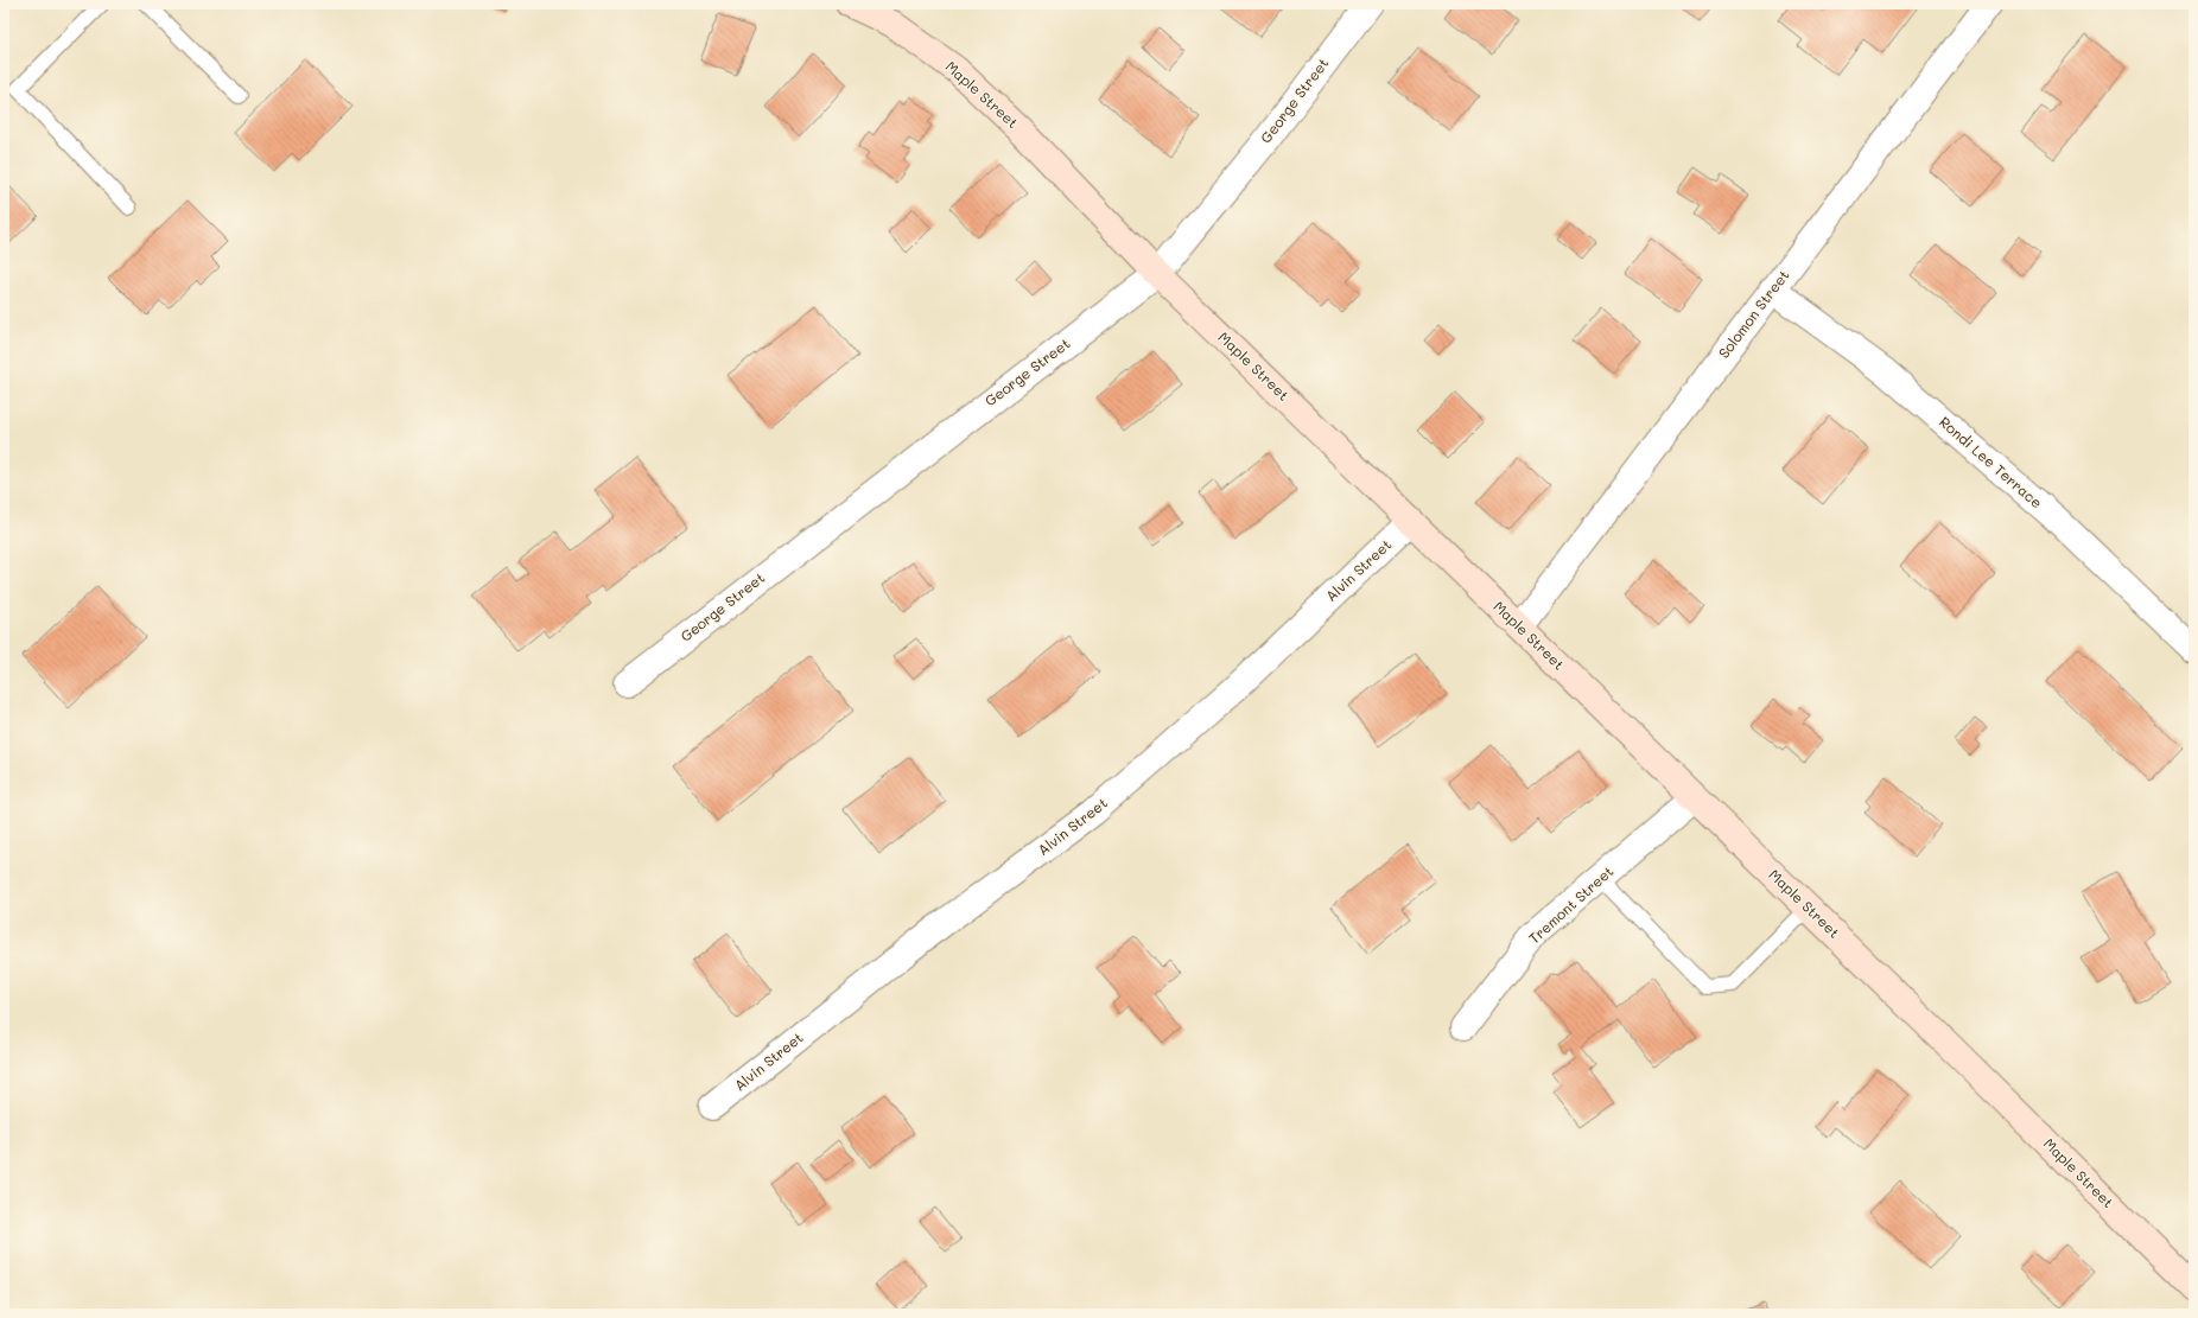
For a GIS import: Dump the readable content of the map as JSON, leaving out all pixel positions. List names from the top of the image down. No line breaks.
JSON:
{"streets":{"main road":["Maple Street"],"street":["George Street","Solomon Street","Rondi Lee Terrace","Alvin Street","Tremont Street"]},"crossings":[["Maple Street","George Street"],["Maple Street","Solomon Street"],["Maple Street","Alvin Street"],["Maple Street","Tremont Street"],["Solomon Street","Rondi Lee Terrace"]]}
